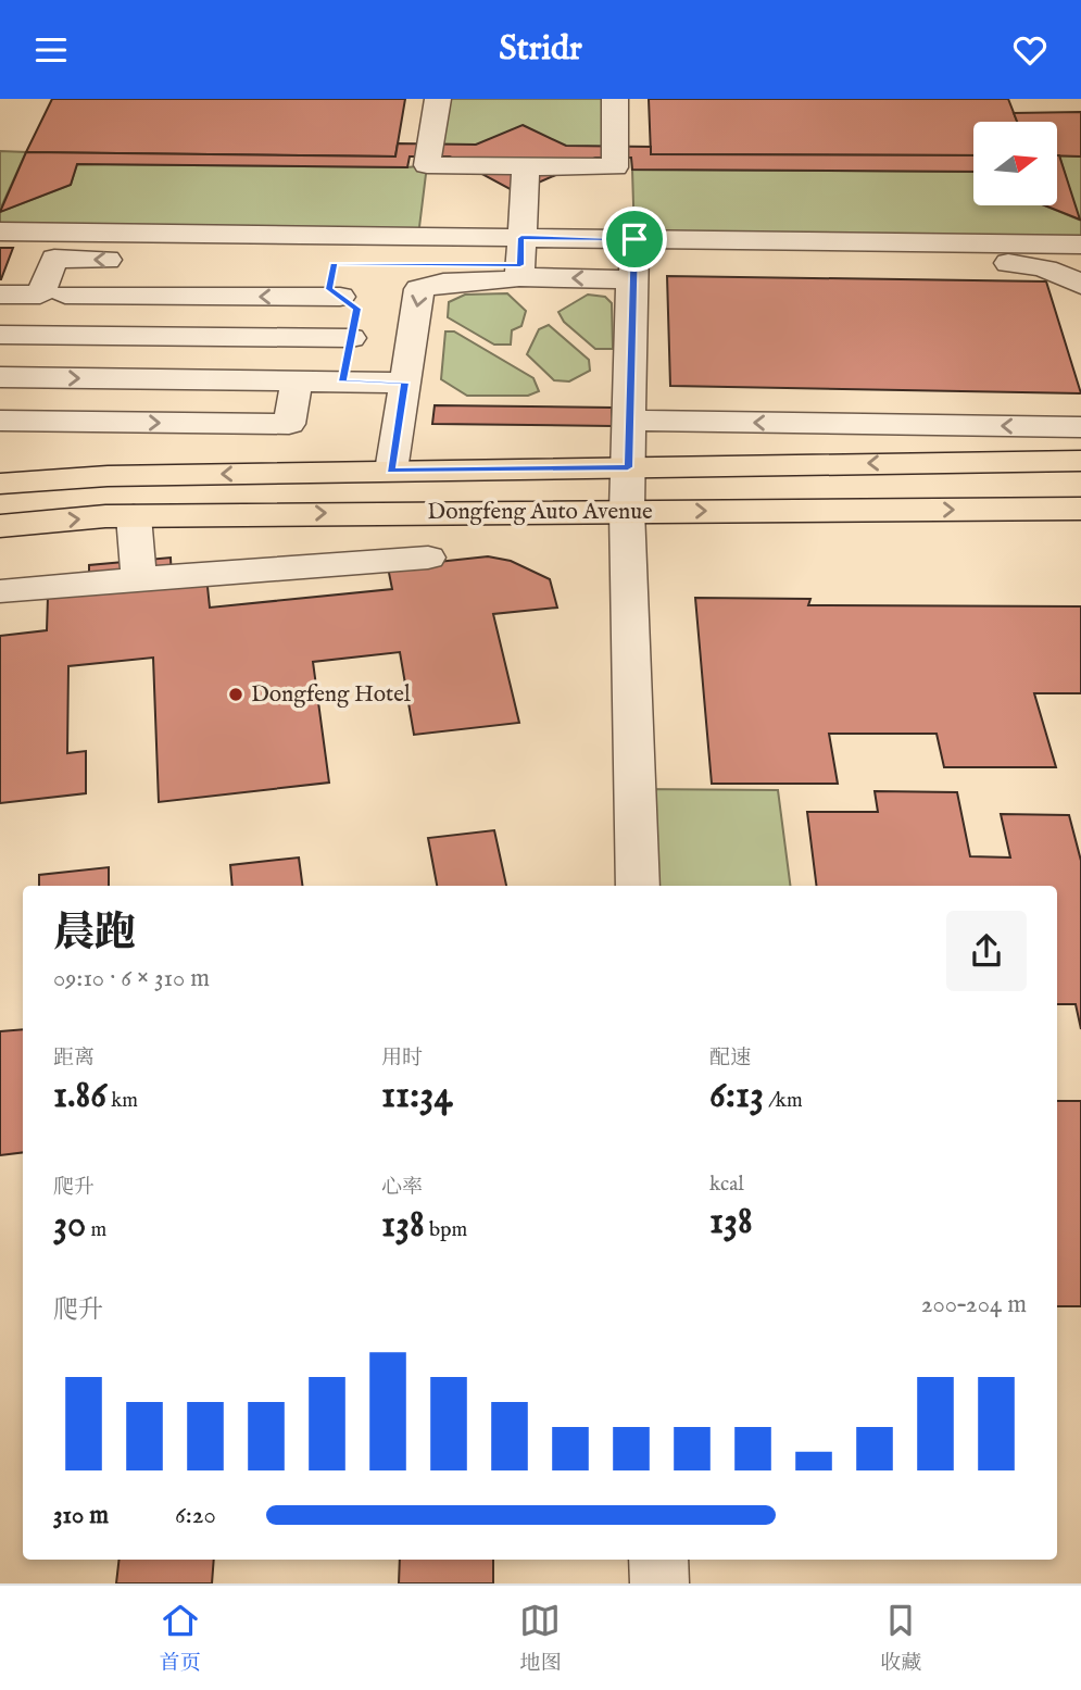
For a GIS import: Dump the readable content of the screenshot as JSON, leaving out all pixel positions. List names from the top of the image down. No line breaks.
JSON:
{"streets":{"main road":["Dongfeng Auto Avenue"]},"places":["Dongfeng Hotel"],"north":"right","page":{"header":"Stridr","heading":["晨跑","09:10 · 6 × 310 m"],"stats":[["距离","1.86 km"],["用时","11:34"],["配速","6:13 /km"],["爬升","30 m"],["心率","138 bpm"],["kcal","138"]],"chart":["爬升","200–204 m"],"list":[{"name":"310 m","note":"6:20"}],"tabs":["首页","地图","收藏"]}}
